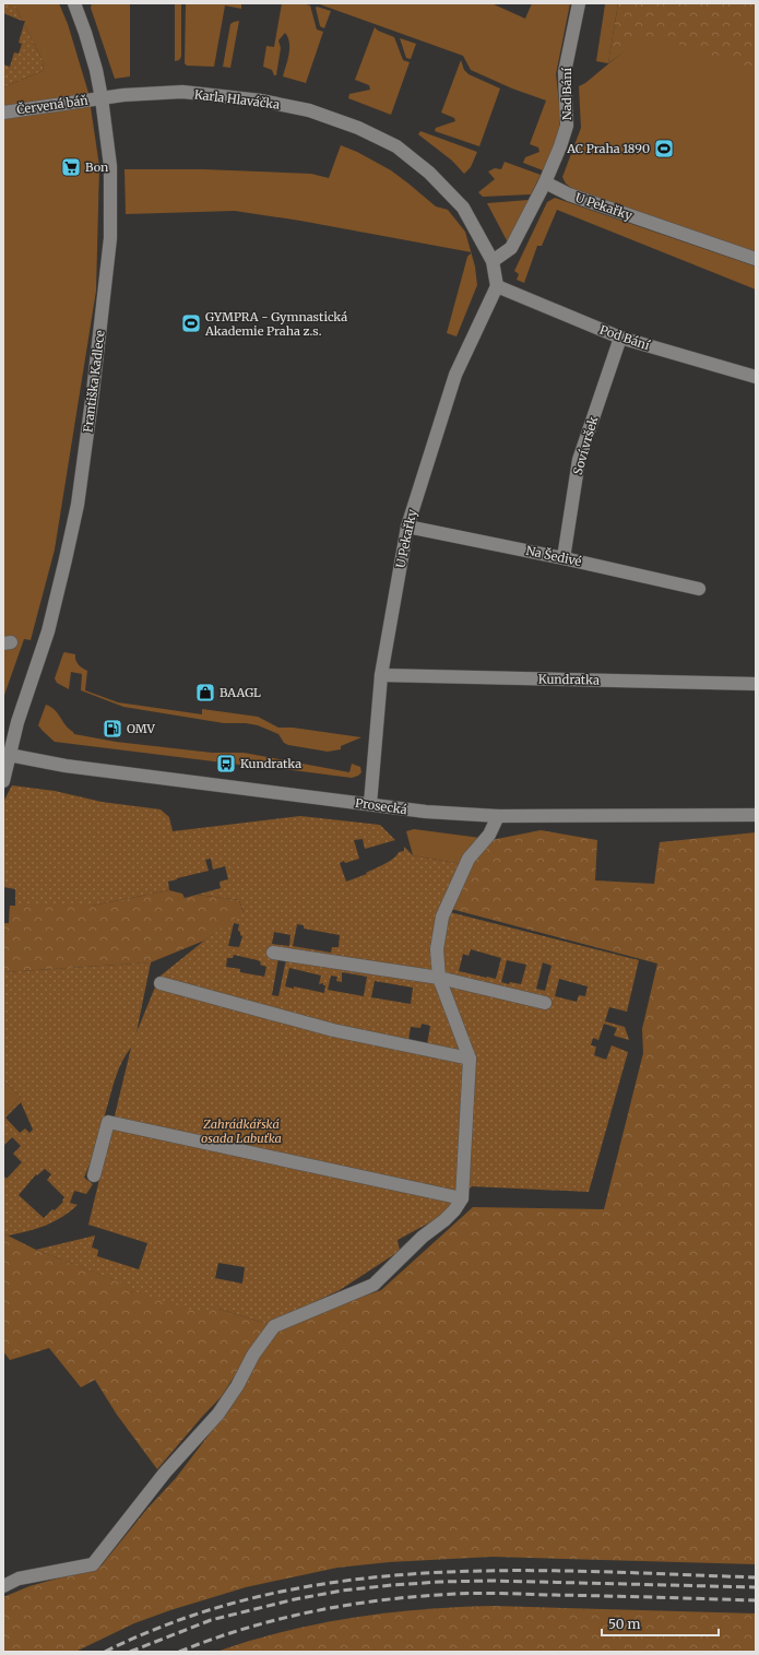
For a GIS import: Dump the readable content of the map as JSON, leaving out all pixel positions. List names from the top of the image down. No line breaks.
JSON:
{"streets":{"street":["Nad Bání","Karla Hlaváčka","Červená báň","U Pekařky","Pod Bání","Františka Kadlece","Soví vršek","Na Šedivé","Kundratka","Prosecká"]},"crossings":[["Nad Bání","U Pekařky"],["Karla Hlaváčka","Červená báň"],["Karla Hlaváčka","U Pekařky"],["Karla Hlaváčka","Pod Bání"],["Karla Hlaváčka","Františka Kadlece"],["Červená báň","Františka Kadlece"],["U Pekařky","Pod Bání"],["U Pekařky","Na Šedivé"],["U Pekařky","Kundratka"],["U Pekařky","Prosecká"],["Pod Bání","Soví vršek"],["Františka Kadlece","Prosecká"],["Soví vršek","Na Šedivé"]],"parks":["Zahrádkářská osada Labuťka"],"places":{"sports":["AC Praha 1890","GYMPRA - Gymnastická Akademie Praha z.s."],"supermarket":["Bon"],"shop":["BAAGL"],"fuel station":["OMV"],"bus stop":["Kundratka"]},"scale_bar":"50 m"}
